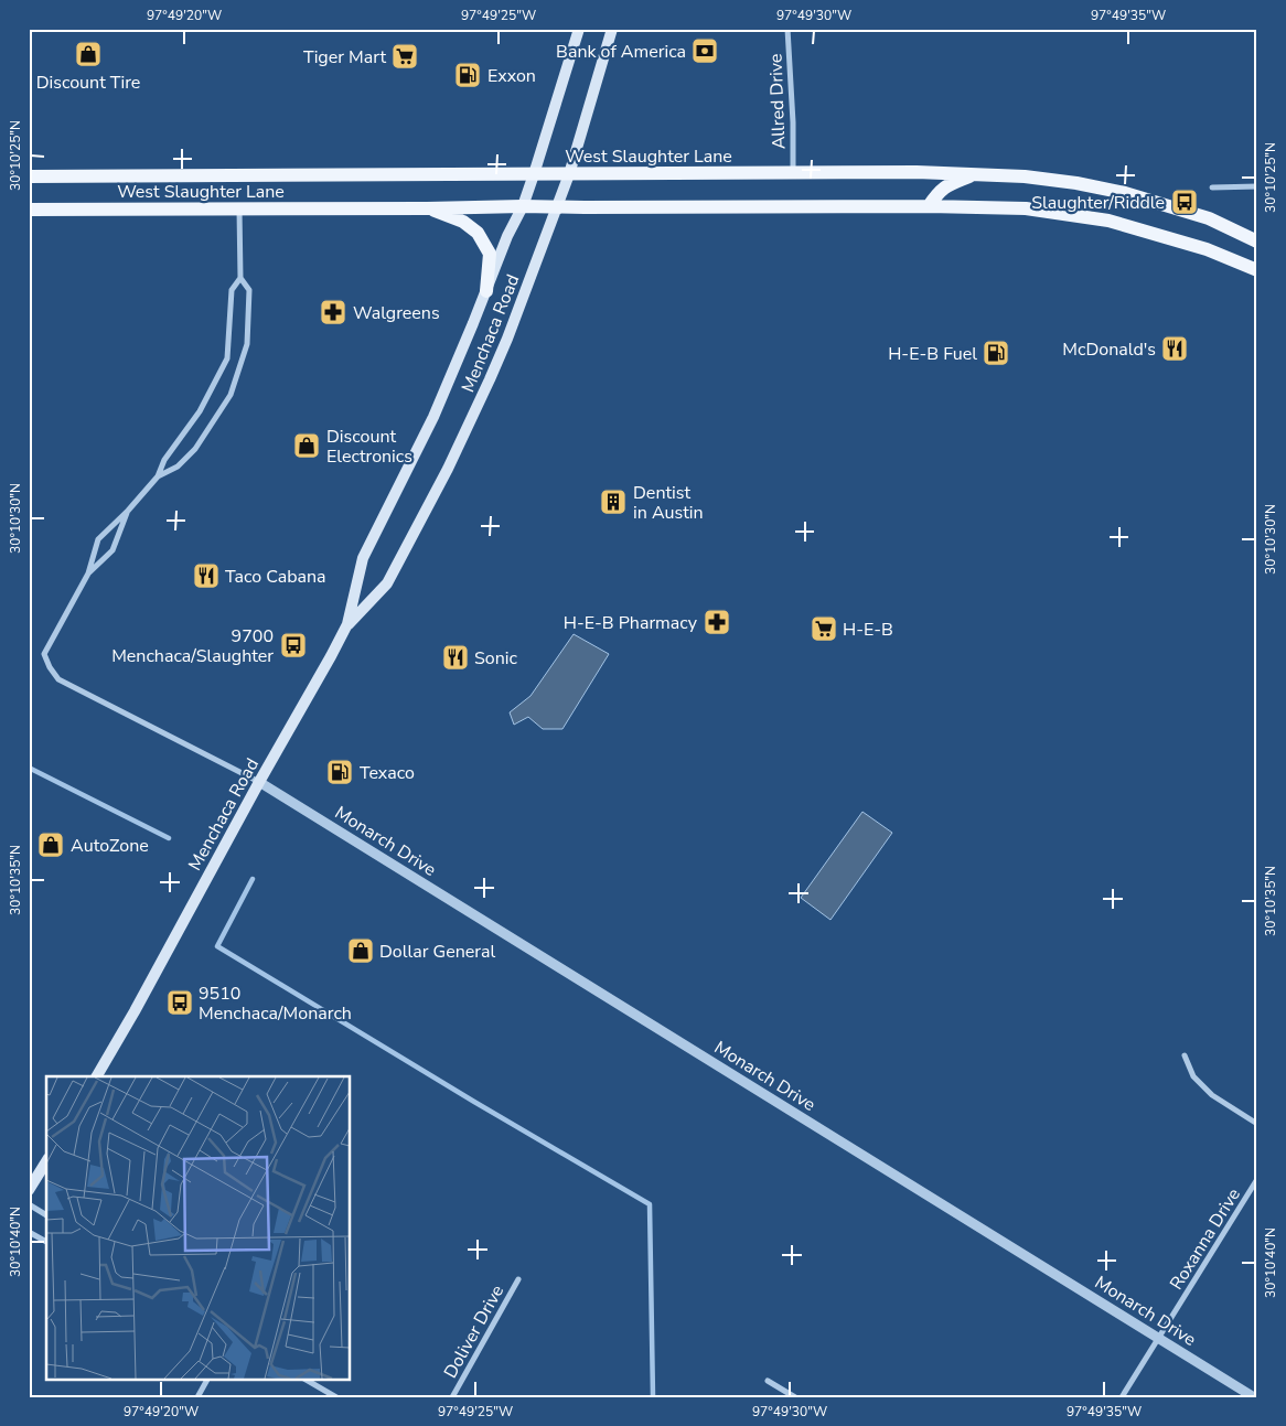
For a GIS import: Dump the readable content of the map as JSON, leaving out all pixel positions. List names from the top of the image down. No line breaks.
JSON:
{"streets":{"main road":["West Slaughter Lane","Menchaca Road"],"street":["Allred Drive","Monarch Drive","Roxanna Drive","Doliver Drive"]},"crossings":[["Allred Drive","West Slaughter Lane"],["West Slaughter Lane","Menchaca Road"],["Menchaca Road","Monarch Drive"],["Monarch Drive","Roxanna Drive"]],"places":{"bank":["Bank of America"],"shop":["Discount Tire","Discount Electronics","AutoZone","Dollar General"],"supermarket":["Tiger Mart","H-E-B"],"fuel station":["Exxon","H-E-B Fuel","Texaco"],"bus stop":["Slaughter/Riddle","9700 Menchaca/Slaughter","9510 Menchaca/Monarch"],"pharmacy":["Walgreens","H-E-B Pharmacy"],"restaurant":["McDonald's","Taco Cabana","Sonic"],"building":["Dentist in Austin"]},"coordinates":["97°49'20\"W","97°49'25\"W","97°49'30\"W","97°49'35\"W","30°10'25\"N","30°10'30\"N","30°10'35\"N","30°10'40\"N"]}
